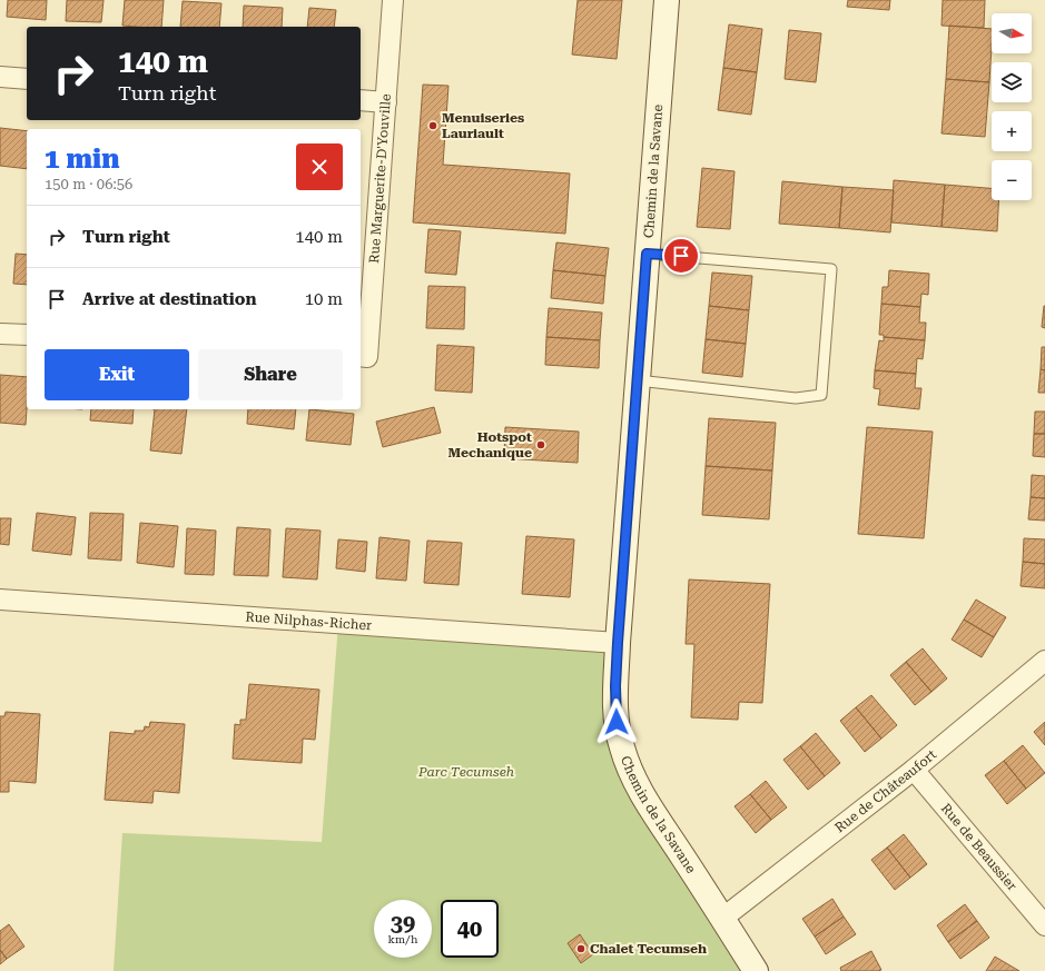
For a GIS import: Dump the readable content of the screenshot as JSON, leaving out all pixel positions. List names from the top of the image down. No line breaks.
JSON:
{"streets":{"street":["Chemin de la Savane","Rue Marguerite-D'Youville","Rue Nilphas-Richer","Rue de Châteaufort","Rue de Beaussier"]},"crossings":[["Chemin de la Savane","Rue Nilphas-Richer"],["Chemin de la Savane","Rue de Châteaufort"],["Rue de Châteaufort","Rue de Beaussier"]],"parks":["Parc Tecumseh"],"places":["Menuiseries Lauriault","Hotspot Mechanique","Chalet Tecumseh"],"north":"right","page":{"map_buttons":["+","−"],"turn":["140 m","Turn right"],"heading":["1 min","150 m · 06:56"],"list":[{"name":"Turn right","value":"140 m"},{"name":"Arrive at destination","value":"10 m"}],"buttons":["Exit","Share"],"speed":"39 km/h","limit":"40"}}
